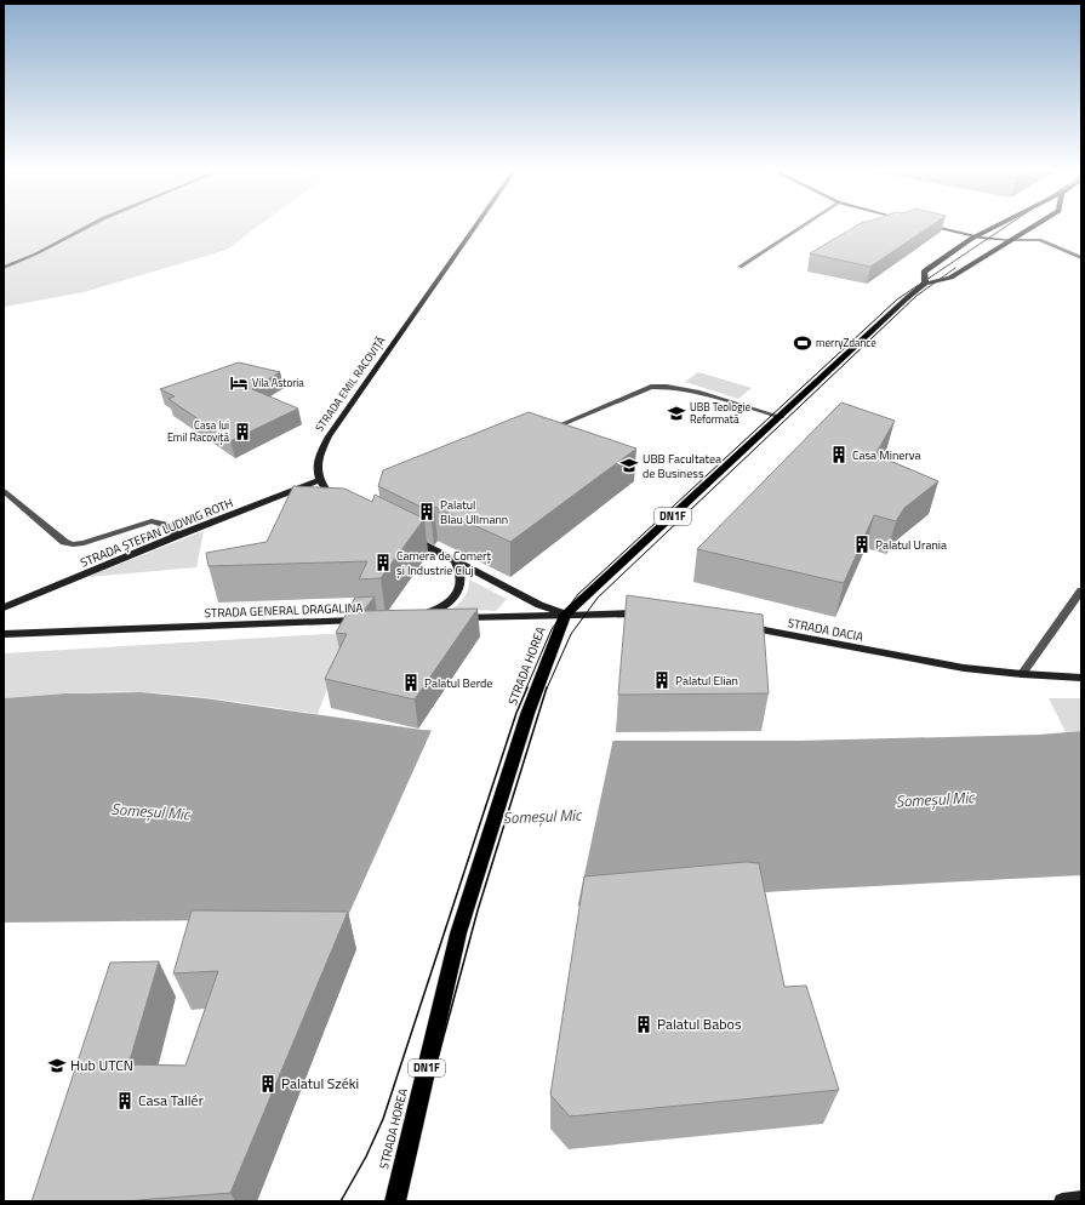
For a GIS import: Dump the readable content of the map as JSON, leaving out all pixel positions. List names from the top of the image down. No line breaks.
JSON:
{"streets":{"main road":["DN1F","STRADA HOREA"],"street":["STRADA EMIL RACOVIȚĂ","STRADA ȘTEFAN LUDWIG ROTH","STRADA GENERAL DRAGALINA","STRADA DACIA"]},"crossings":[["STRADA EMIL RACOVIȚĂ","STRADA ȘTEFAN LUDWIG ROTH"]],"water":["Someșul Mic"],"places":{"sports":["merryZdance"],"hotel":["Vila Astoria"],"school or university":["UBB Teologie Reformată","UBB Facultatea de Business","Hub UTCN"],"building":["Casa lui Emil Racoviță","Casa Minerva","Palatul Blau Ullmann","Palatul Urania","Camera de Comerț și Industrie Cluj","Palatul Elian","Palatul Berde","Palatul Babos","Palatul Széki","Casa Tallér"]}}
